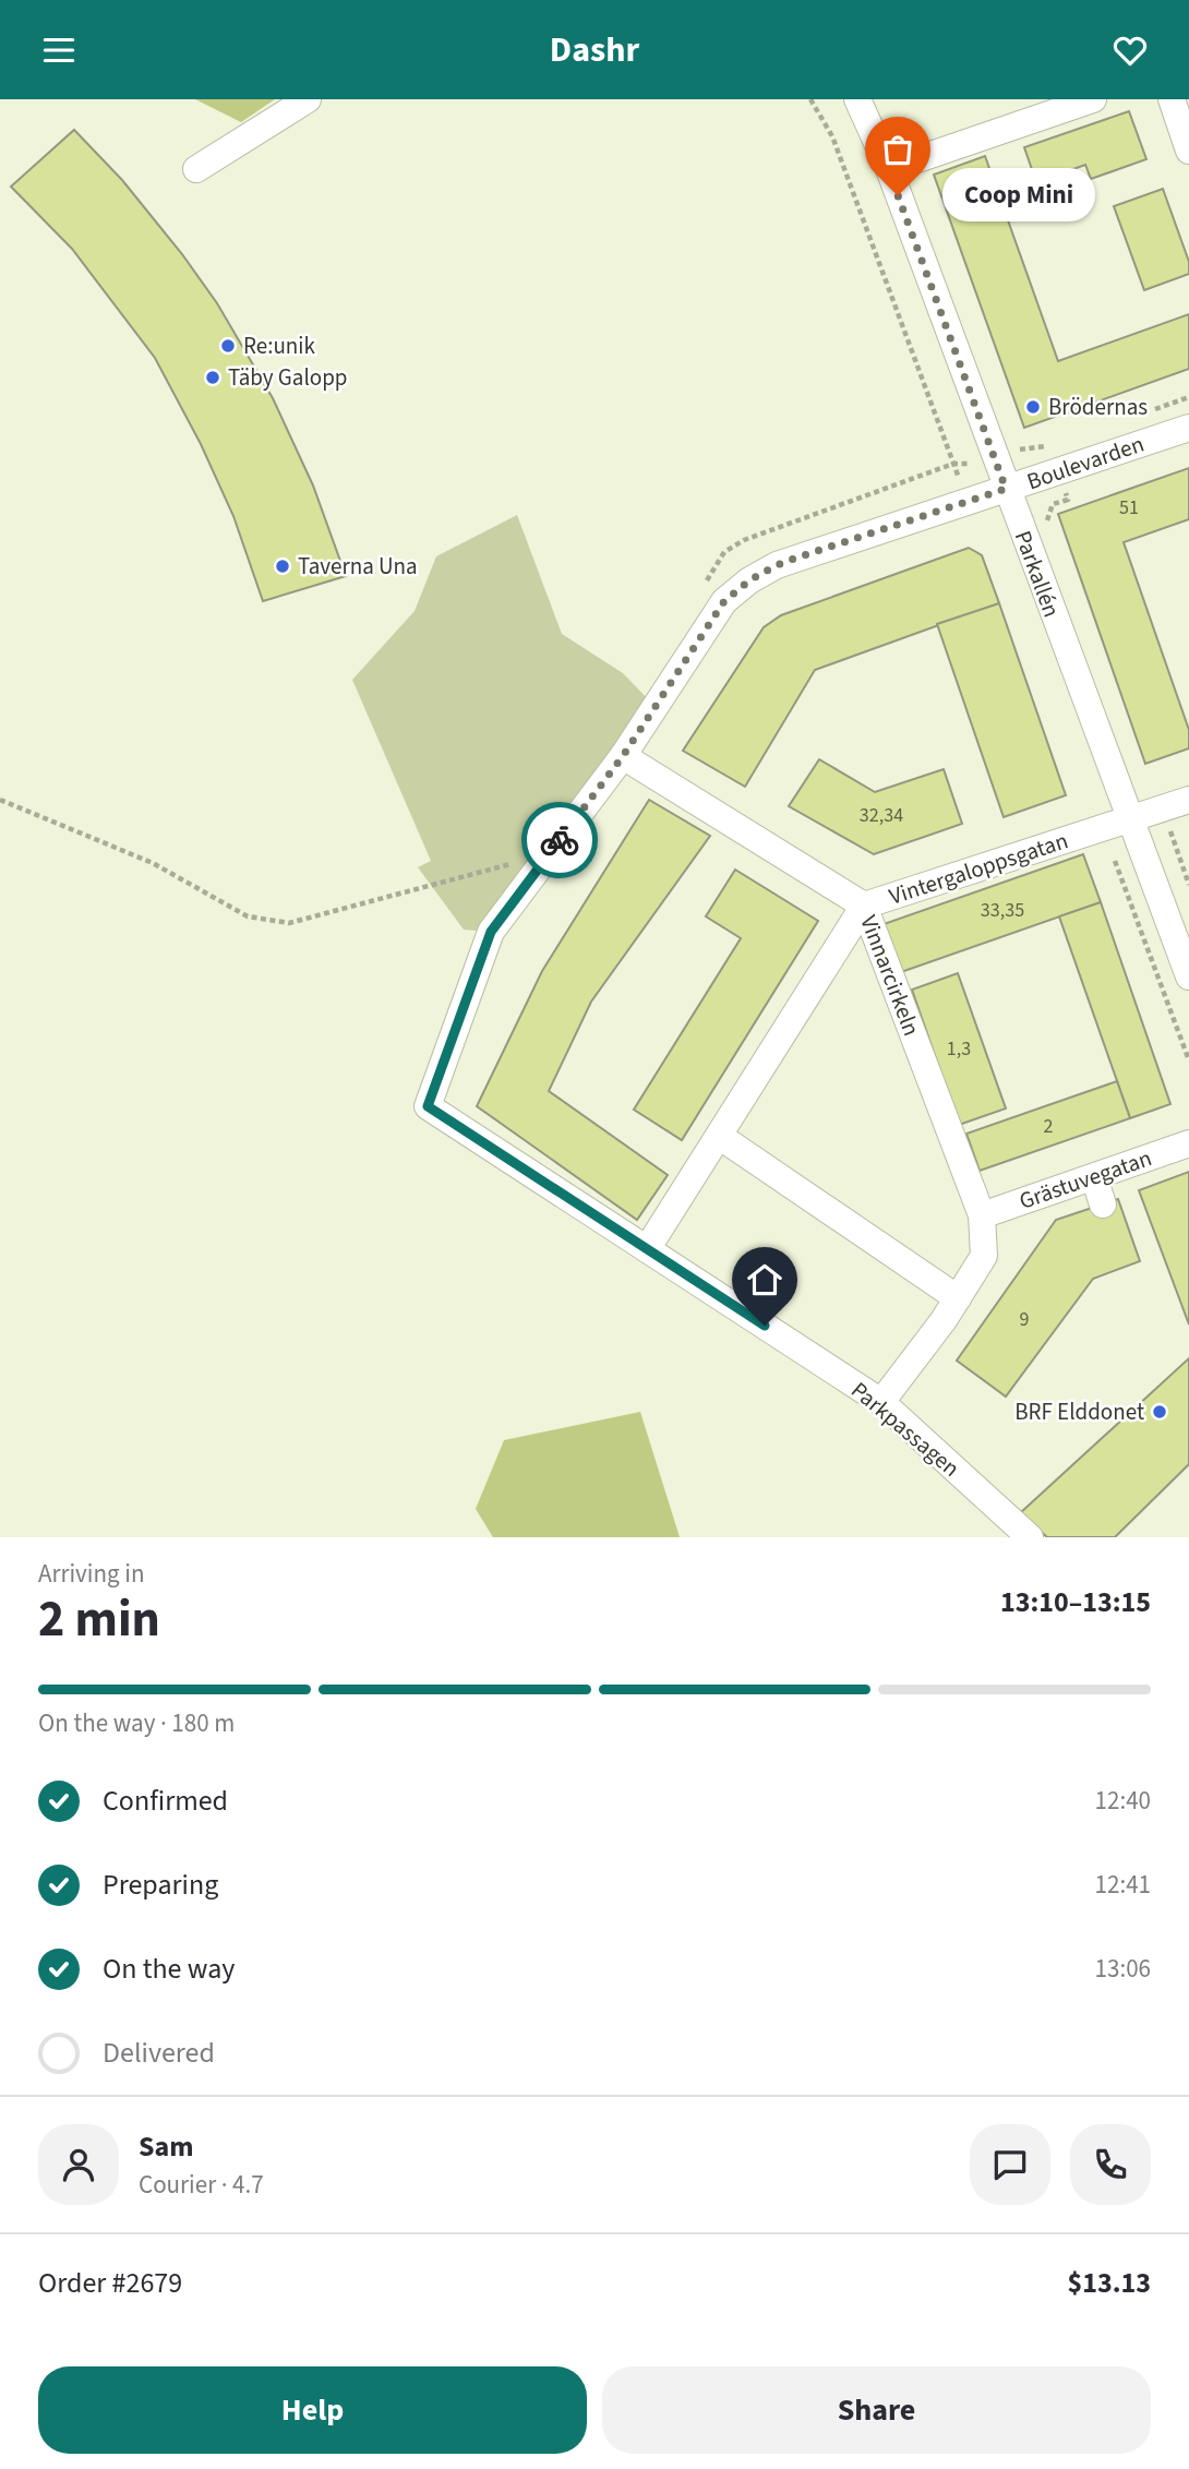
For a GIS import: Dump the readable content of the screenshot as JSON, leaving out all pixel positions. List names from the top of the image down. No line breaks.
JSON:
{"streets":{"street":["Boulevarden","Parkallén","Vintergaloppsgatan","Vinnarcirkeln","Grästuvegatan","Parkpassagen"]},"crossings":[["Boulevarden","Parkallén"],["Boulevarden","Vintergaloppsgatan"],["Boulevarden","Parkpassagen"],["Parkallén","Vintergaloppsgatan"],["Vintergaloppsgatan","Vinnarcirkeln"],["Vinnarcirkeln","Grästuvegatan"],["Vinnarcirkeln","Parkpassagen"]],"places":["Coop Mini","Re:unik","Täby Galopp","Brödernas","Taverna Una","BRF Elddonet"],"house_numbers":["51","32,34","33,35","1,3","2","9"],"page":{"header":"Dashr","bubble":"Coop Mini","heading":["2 min","Arriving in","13:10–13:15"],"panel":["Sam","Courier · 4.7","Order #2679","$13.13"],"bar":"On the way · 180 m","list":[["Confirmed","12:40"],["Preparing","12:41"],["On the way","13:06"],"Delivered"],"buttons":["Help","Share"]}}
